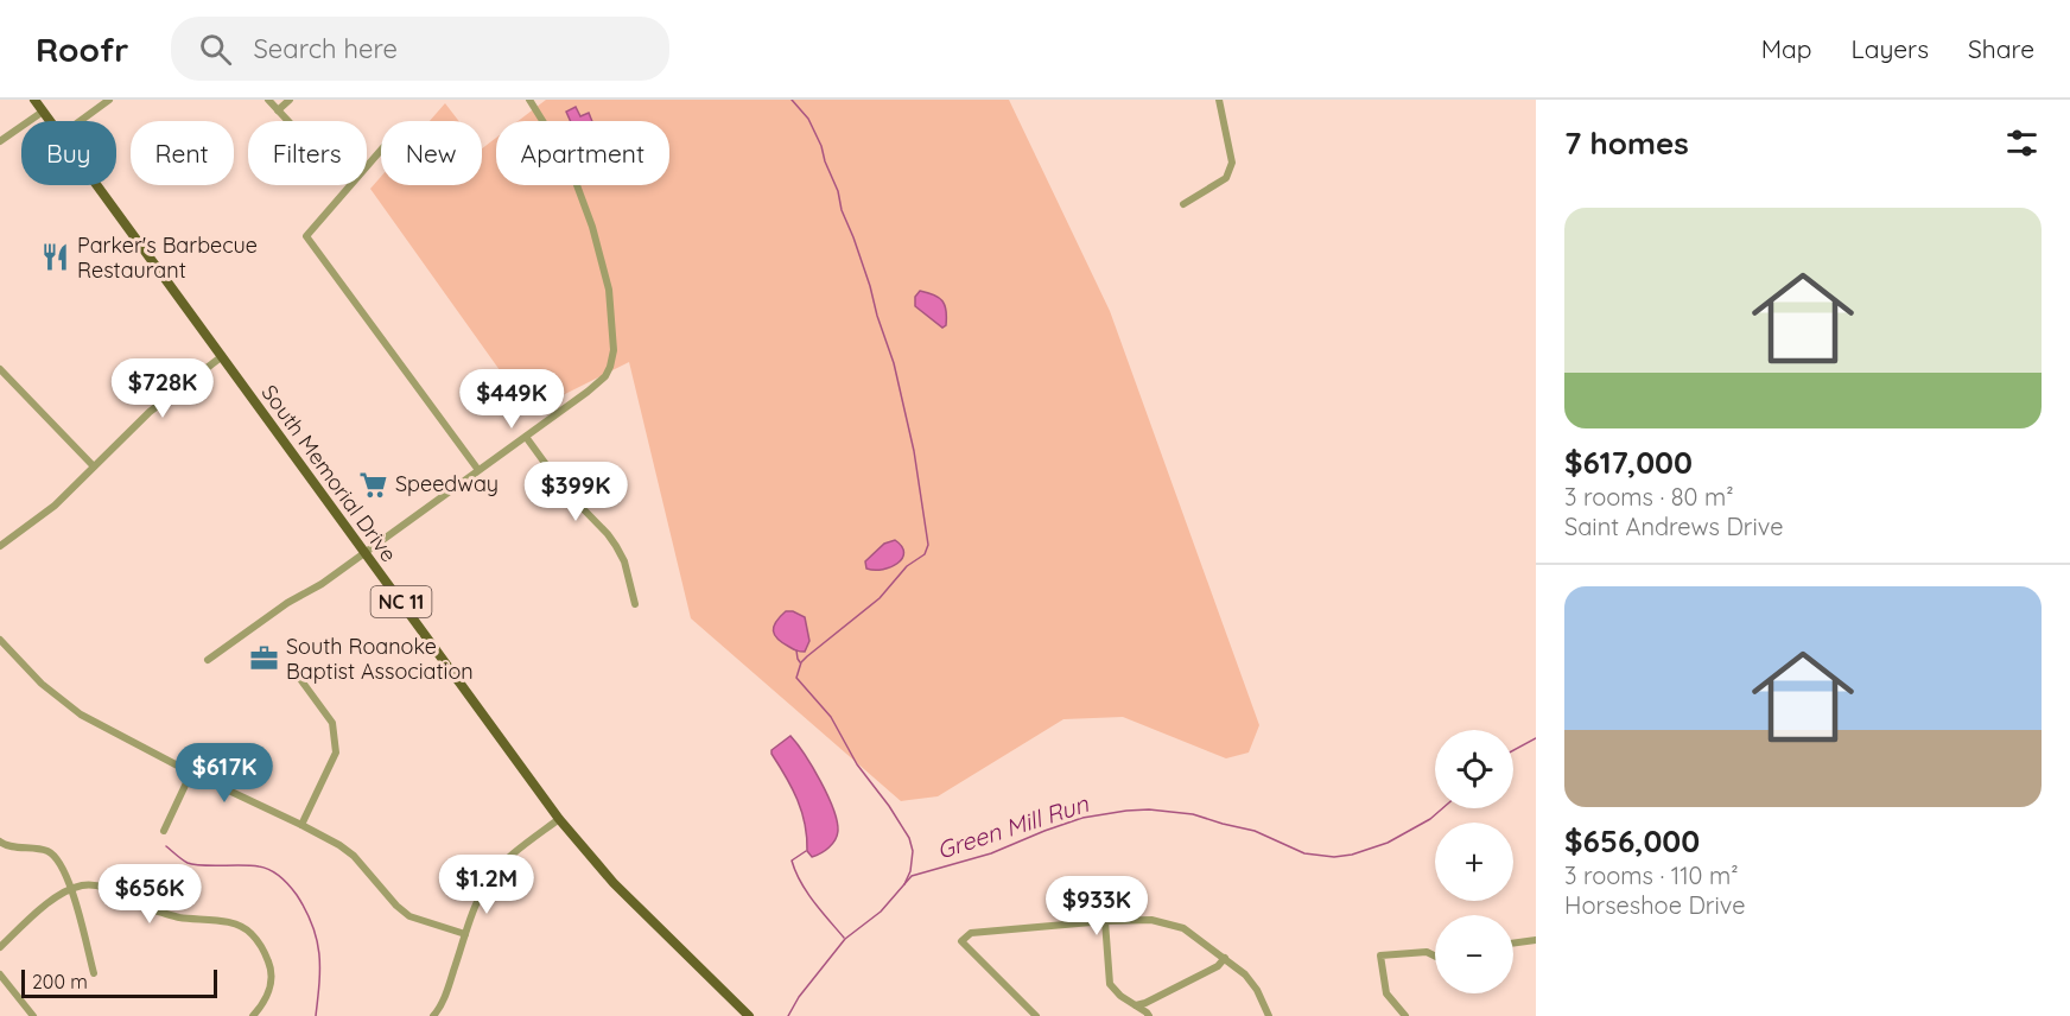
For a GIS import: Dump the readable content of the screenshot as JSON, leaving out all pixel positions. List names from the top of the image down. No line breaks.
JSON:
{"streets":{"main road":["South Memorial Drive","NC 11"]},"water":["Green Mill Run"],"places":{"restaurant":["Parker's Barbecue Restaurant"],"supermarket":["Speedway"],"office":["South Roanoke Baptist Association"]},"scale_bar":"200 m","page":{"header":"Roofr","search":"Search here","nav":["Map","Layers","Share"],"heading":"7 homes","chip":["Buy","Rent","Filters","New","Apartment"],"list":[{"name":"$617,000","note":"3 rooms · 80 m² · Saint Andrews Drive"},{"name":"$656,000","note":"3 rooms · 110 m² · Horseshoe Drive"}],"price":["$728K","$449K","$399K","$617K","$1.2M","$656K","$933K"],"map_buttons":["+","−"],"scale":"200 m"}}
